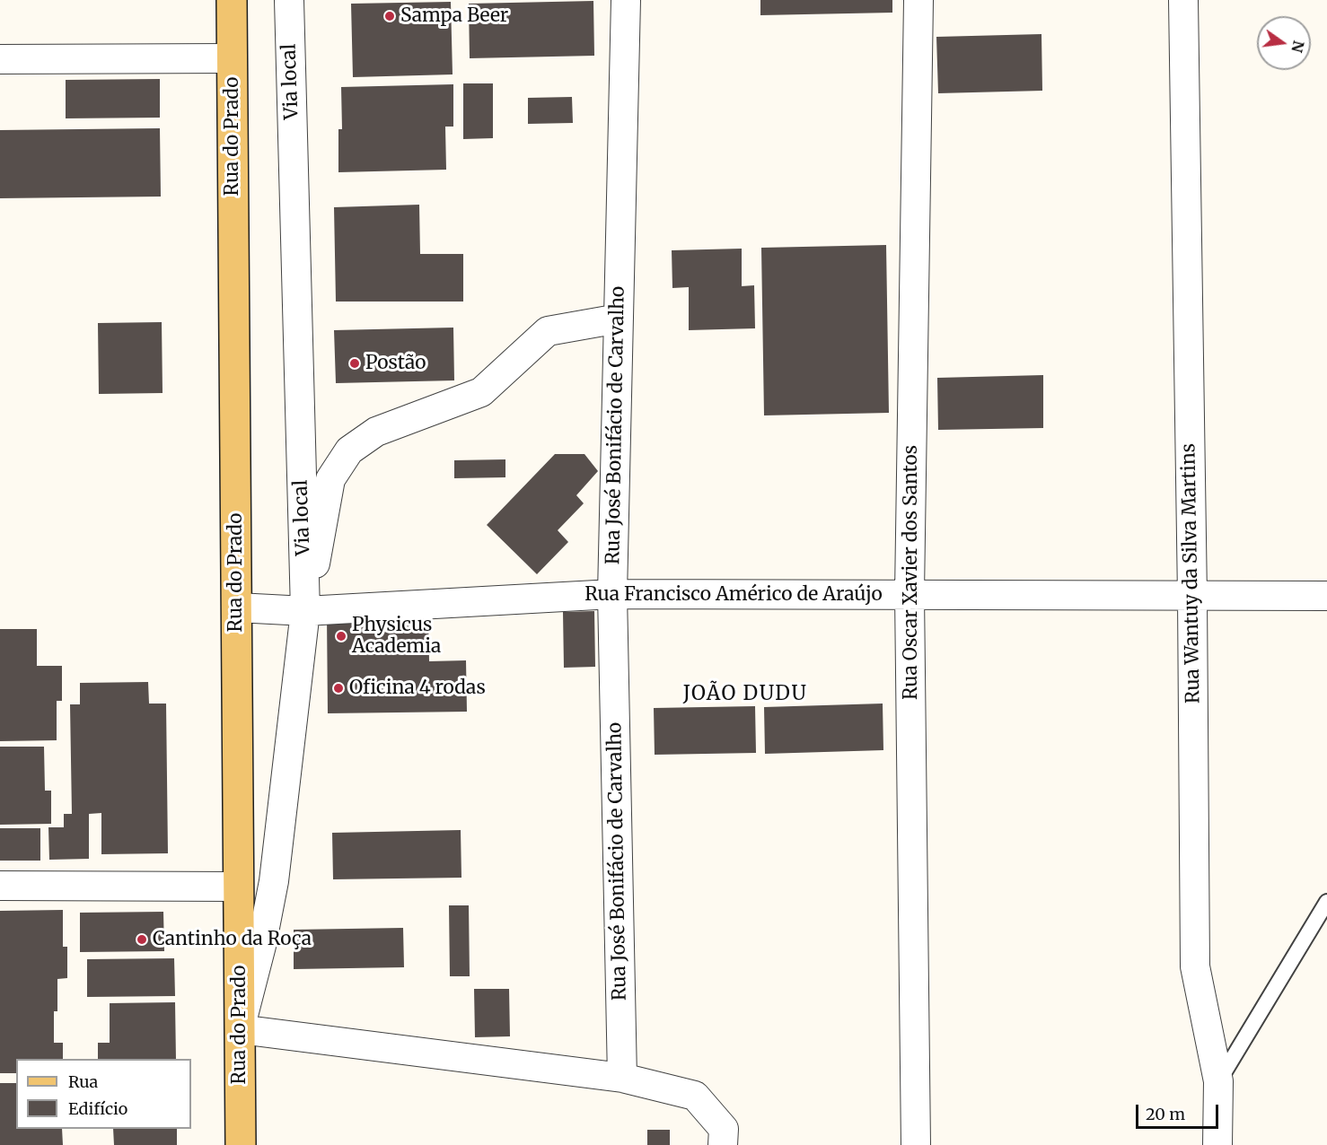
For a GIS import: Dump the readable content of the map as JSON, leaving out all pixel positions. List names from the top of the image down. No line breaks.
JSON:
{"streets":{"main road":["Rua do Prado"],"street":["Via local","Rua José Bonifácio de Carvalho","Rua Oscar Xavier dos Santos","Rua Wantuy da Silva Martins","Rua Francisco Américo de Araújo"]},"crossings":[["Via local","Rua do Prado"],["Via local","Rua Francisco Américo de Araújo"],["Rua do Prado","Rua Francisco Américo de Araújo"],["Rua José Bonifácio de Carvalho","Rua Francisco Américo de Araújo"],["Rua Oscar Xavier dos Santos","Rua Francisco Américo de Araújo"],["Rua Wantuy da Silva Martins","Rua Francisco Américo de Araújo"]],"districts":["JOÃO DUDU"],"places":["Sampa Beer","Postão","Physicus Academia","Oficina 4 rodas","Cantinho da Roça"],"legend":["Rua","Edifício"],"scale_bar":"20 m","north":"right"}
